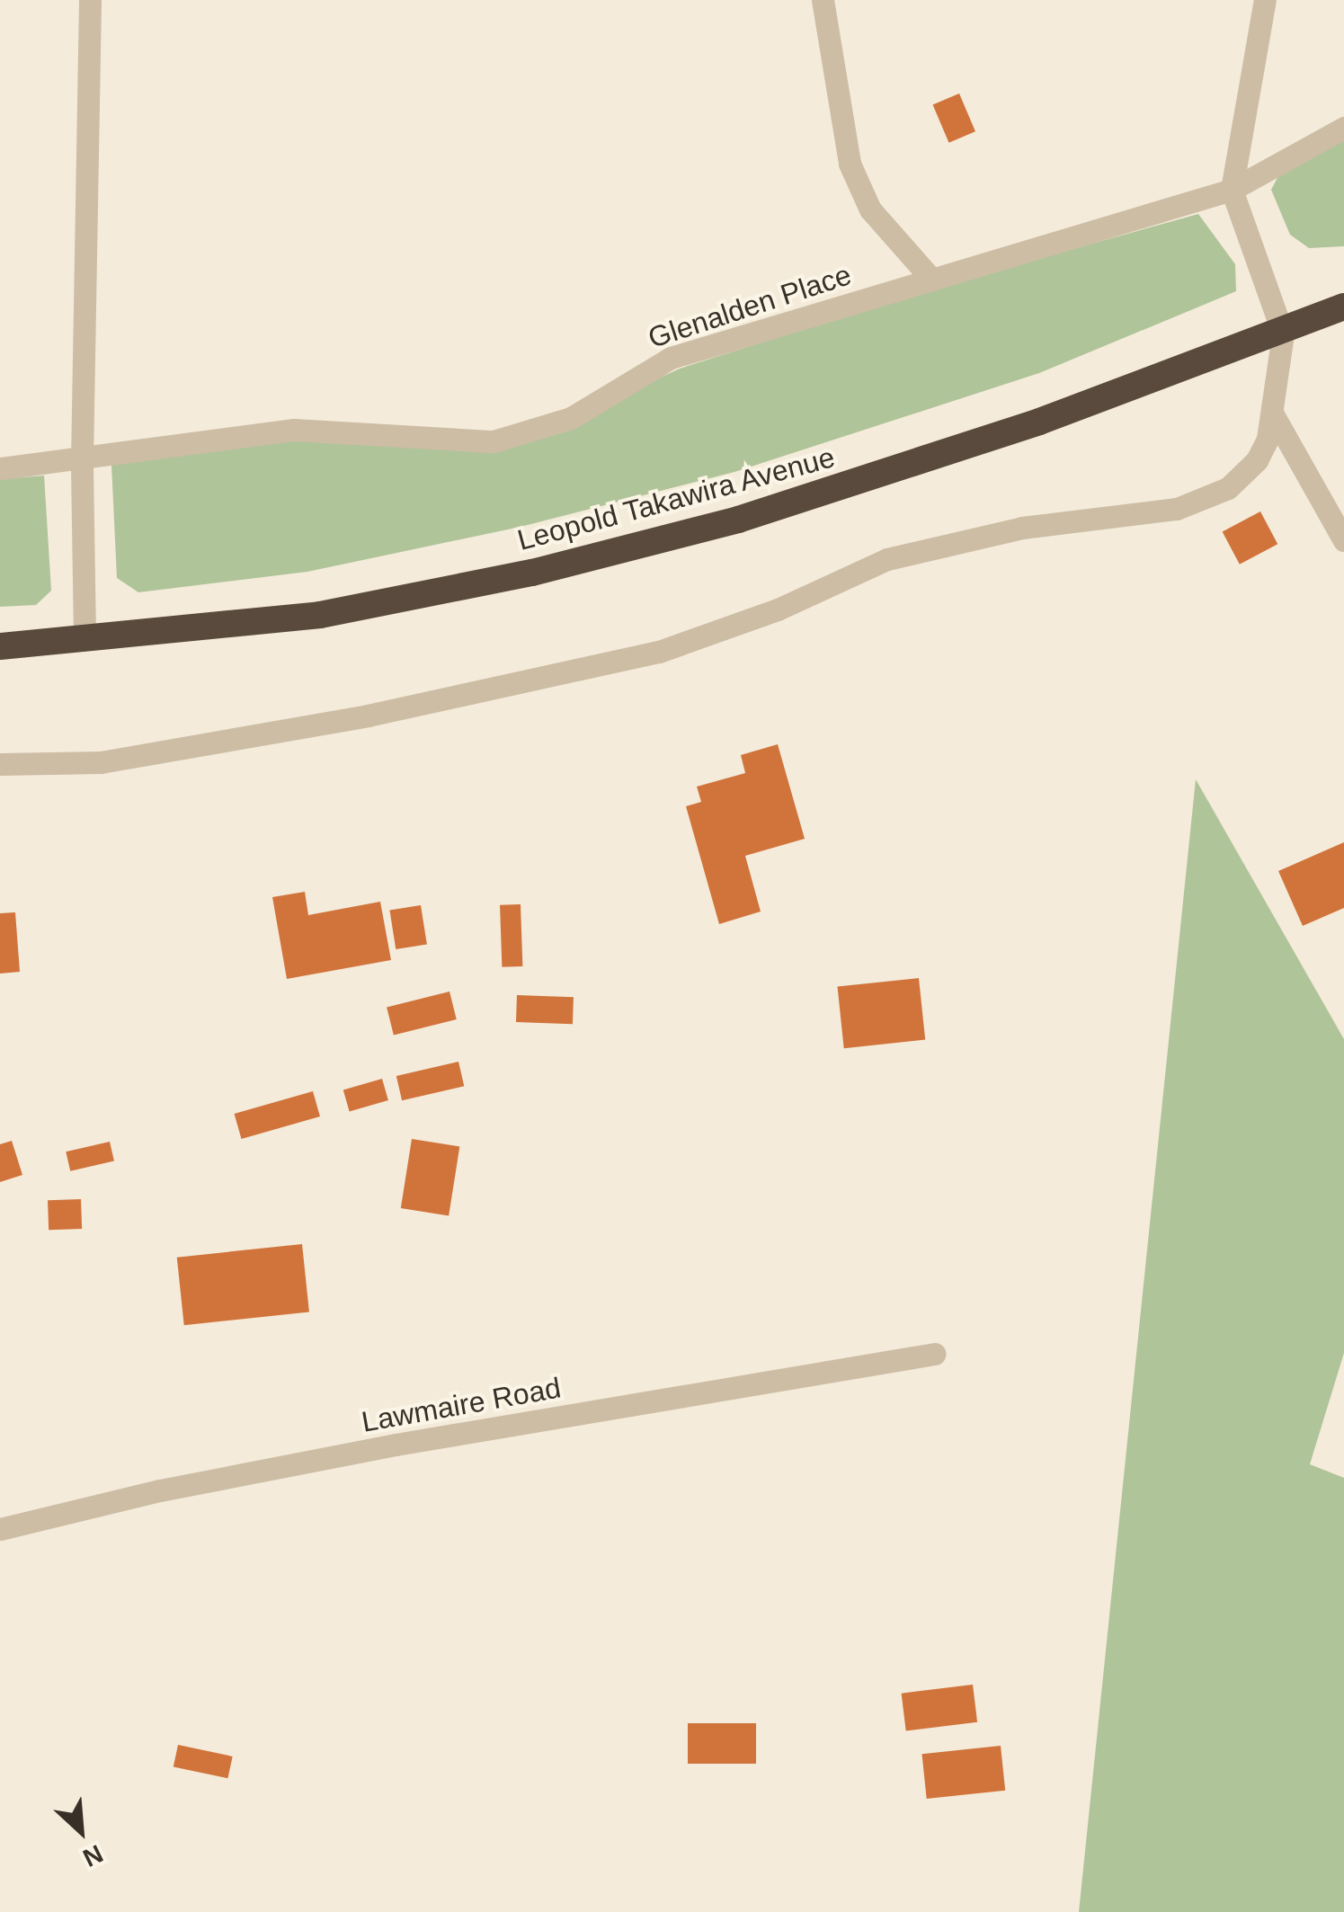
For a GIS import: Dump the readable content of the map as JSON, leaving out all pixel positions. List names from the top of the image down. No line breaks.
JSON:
{"streets":{"highway":["Leopold Takawira Avenue"],"street":["Glenalden Place","Lawmaire Road"]},"north":"bottom right"}
